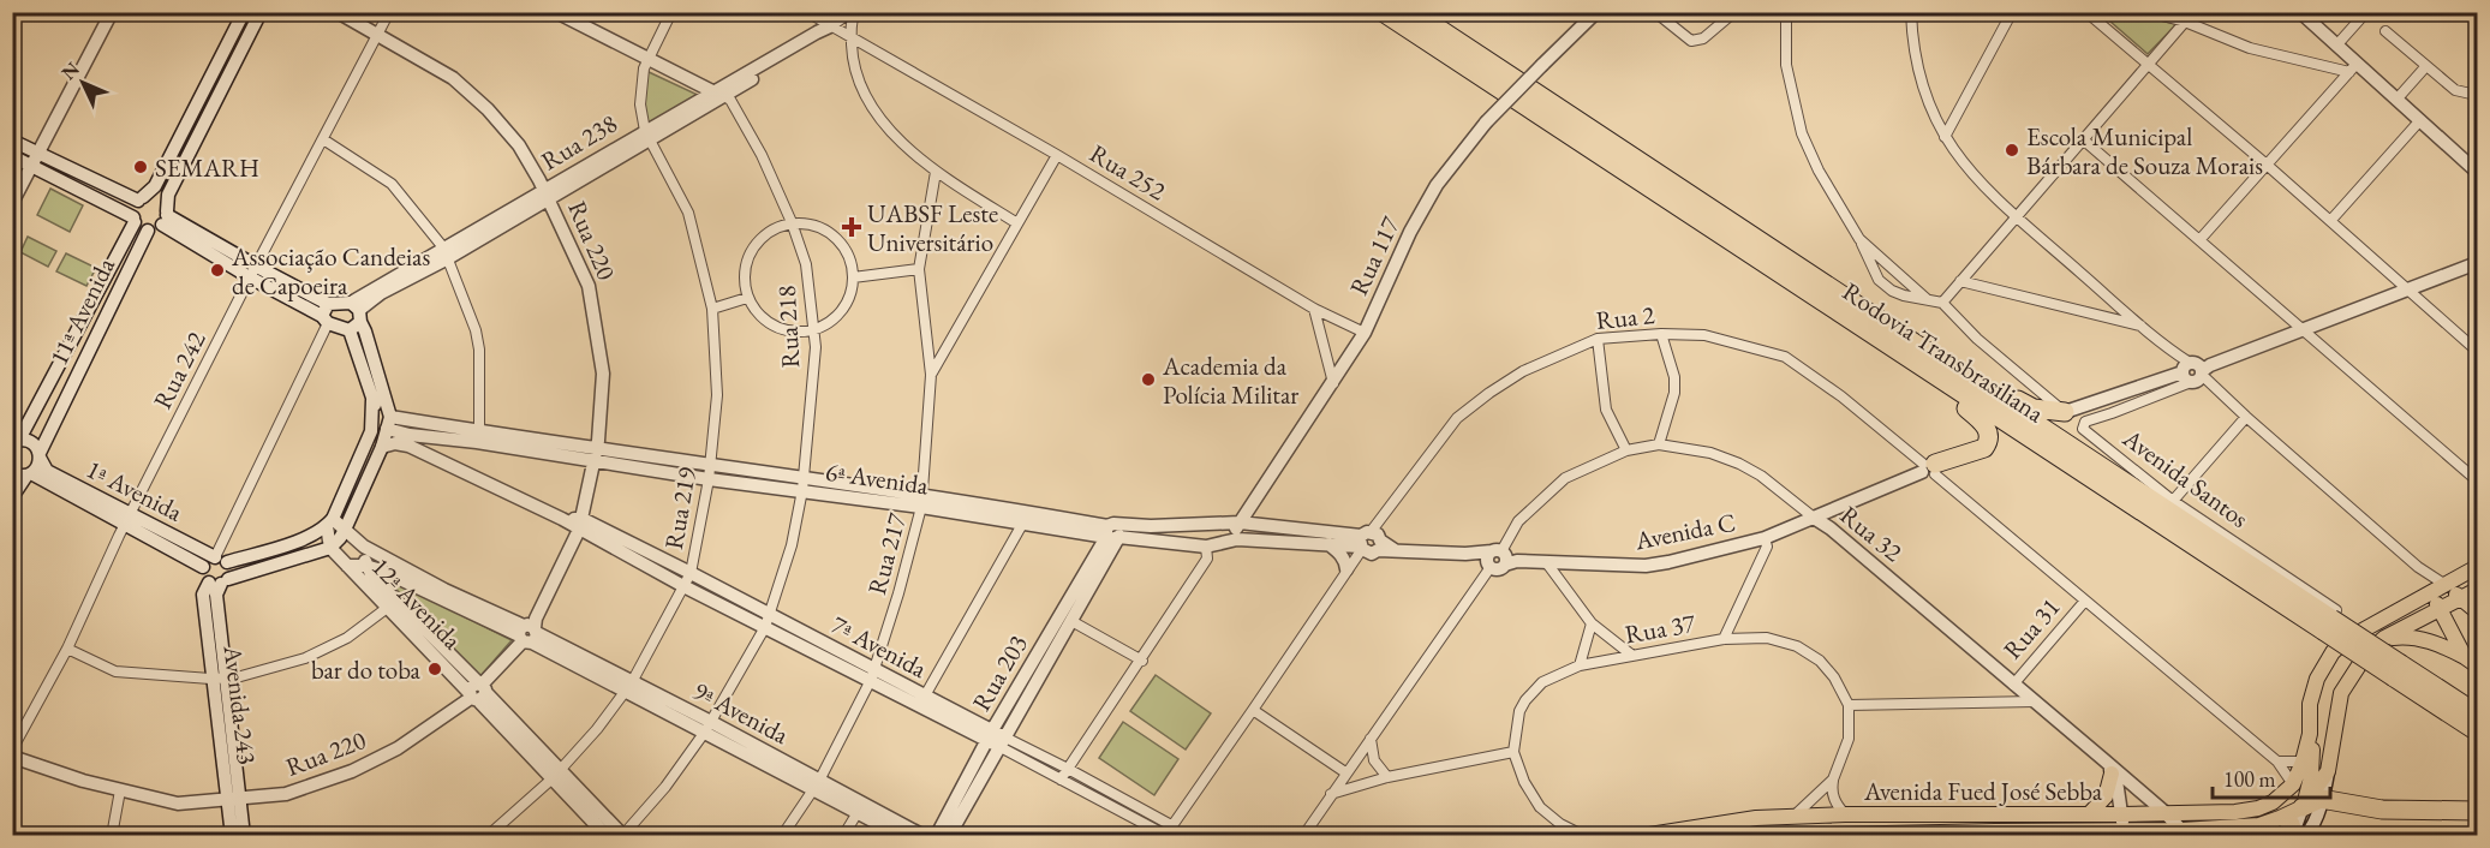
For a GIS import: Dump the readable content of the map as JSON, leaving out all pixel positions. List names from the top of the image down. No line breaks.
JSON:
{"streets":{"highway":["Rodovia Transbrasiliana"],"main road":["Avenida Fued José Sebba"],"street":["Rua 238","Rua 252","Rua 220","Rua 117","11ª Avenida","Rua 2","Rua 218","Rua 242","6ª Avenida","Avenida Santos","1ª Avenida","Rua 219","Avenida C","Rua 32","Rua 217","12ª Avenida","Rua 37","Rua 31","7ª Avenida","Rua 203","Avenida 243","9ª Avenida"]},"crossings":[["Rua 238","Rua 252"],["Rua 238","Rua 220"],["Rua 238","Rua 218"],["Rua 238","Rua 219"],["Rua 252","Rua 117"],["Rua 220","Rua 242"],["Rua 220","6ª Avenida"],["Rua 220","12ª Avenida"],["Rua 220","7ª Avenida"],["Rua 220","Avenida 243"],["Rua 220","9ª Avenida"],["Rua 117","6ª Avenida"],["11ª Avenida","1ª Avenida"],["Rua 2","6ª Avenida"],["Rua 2","Avenida C"],["Rua 2","Rua 31"],["Rua 2","7ª Avenida"],["Rua 2","Avenida Fued José Sebba"],["Rua 218","6ª Avenida"],["Rua 218","12ª Avenida"],["Rua 218","7ª Avenida"],["Rua 218","9ª Avenida"],["Rua 242","1ª Avenida"],["6ª Avenida","Rua 219"],["6ª Avenida","Avenida C"],["6ª Avenida","Rua 217"],["6ª Avenida","7ª Avenida"],["6ª Avenida","Rua 203"],["1ª Avenida","Avenida 243"],["Rua 219","12ª Avenida"],["Rua 219","7ª Avenida"],["Rua 219","9ª Avenida"],["Avenida C","Rua 32"],["Rua 32","Rua 31"],["Rua 32","Avenida Fued José Sebba"],["Rua 217","7ª Avenida"],["Rua 217","9ª Avenida"],["12ª Avenida","9ª Avenida"],["7ª Avenida","Rua 203"]],"places":{"other":["Escola Municipal Bárbara de Souza Morais","SEMARH","Associação Candeias de Capoeira","Academia da Polícia Militar","bar do toba"],"health":["UABSF Leste Universitário"]},"scale_bar":"100 m","north":"top left"}
